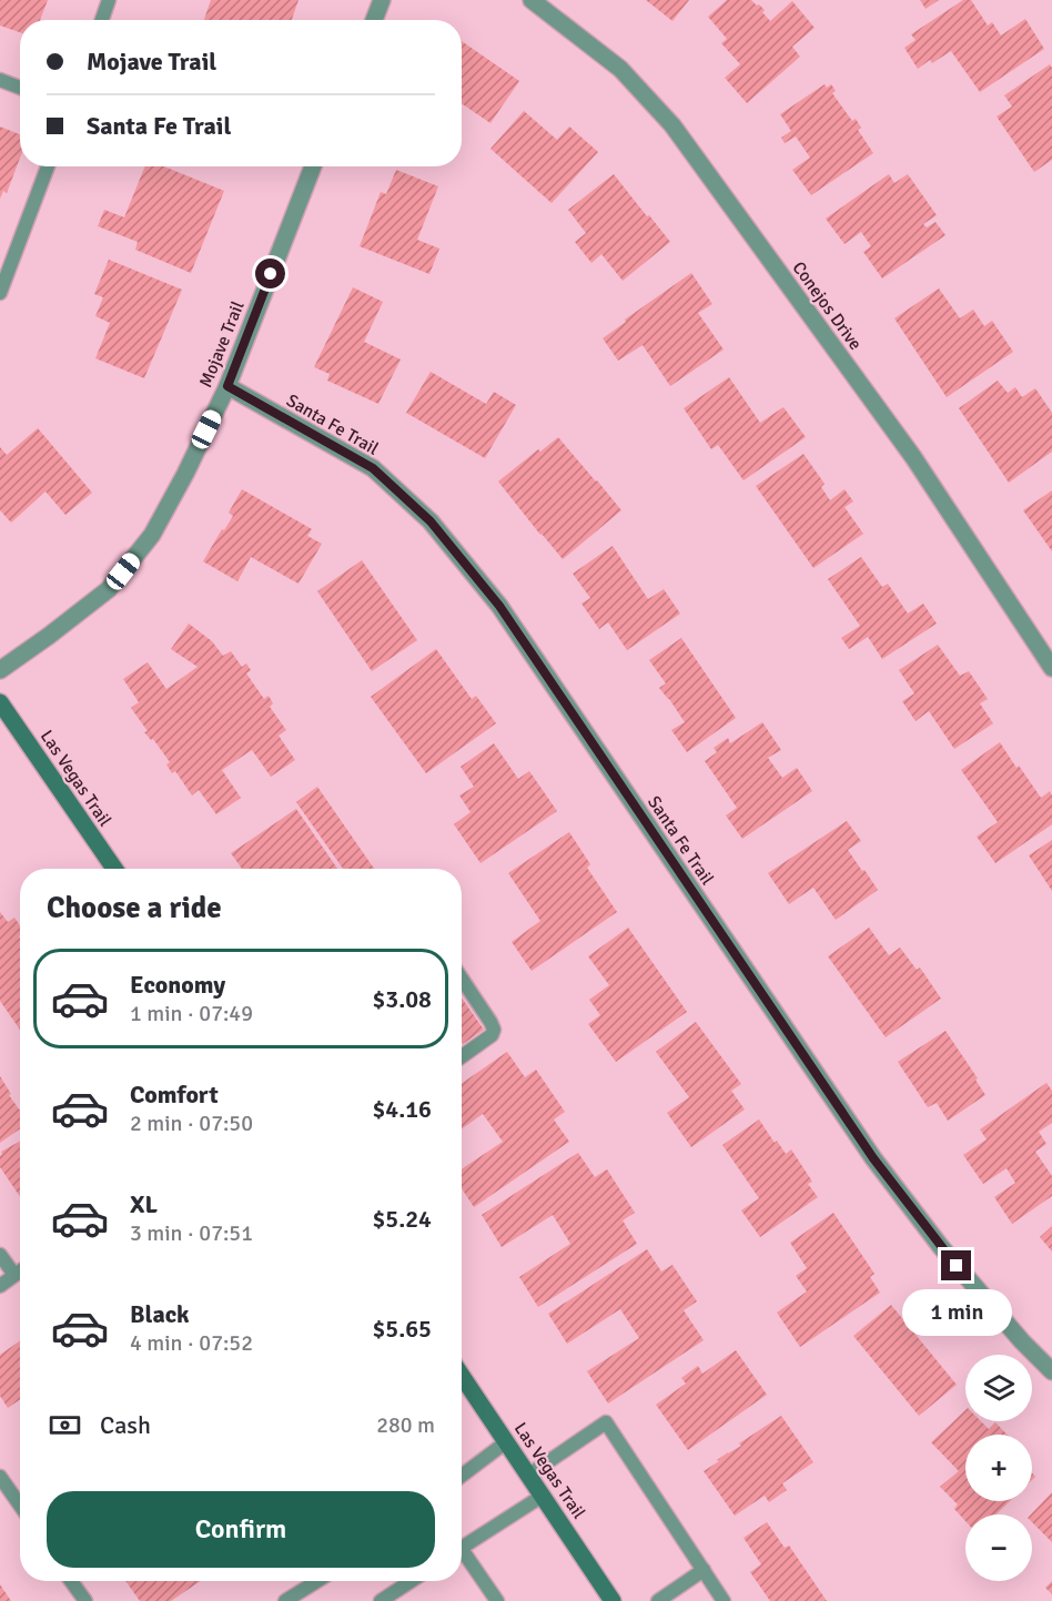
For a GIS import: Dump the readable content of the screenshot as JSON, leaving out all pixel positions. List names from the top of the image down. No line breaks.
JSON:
{"streets":{"main road":["Las Vegas Trail"],"street":["Conejos Drive","Mojave Trail","Santa Fe Trail"]},"crossings":[["Mojave Trail","Santa Fe Trail"]],"page":{"banner":["Mojave Trail","Santa Fe Trail"],"heading":"Choose a ride","list":[{"name":"Economy","note":"1 min · 07:49","value":"$3.08"},{"name":"Comfort","note":"2 min · 07:50","value":"$4.16"},{"name":"XL","note":"3 min · 07:51","value":"$5.24"},{"name":"Black","note":"4 min · 07:52","value":"$5.65"}],"bubble":"1 min","map_buttons":["+","−"],"pay":["Cash","280 m"],"buttons":"Confirm"}}
